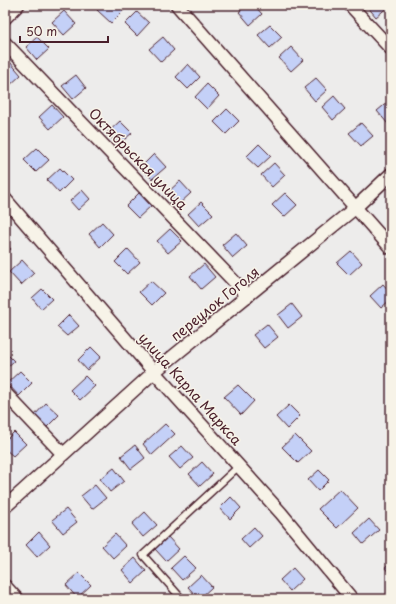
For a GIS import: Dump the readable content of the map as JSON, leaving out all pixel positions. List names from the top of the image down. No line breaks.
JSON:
{"streets":{"street":["Октябрьская улица","переулок Гоголя","улица Карла Маркса"]},"crossings":[["Октябрьская улица","переулок Гоголя"],["переулок Гоголя","улица Карла Маркса"]],"scale_bar":"50 m"}
